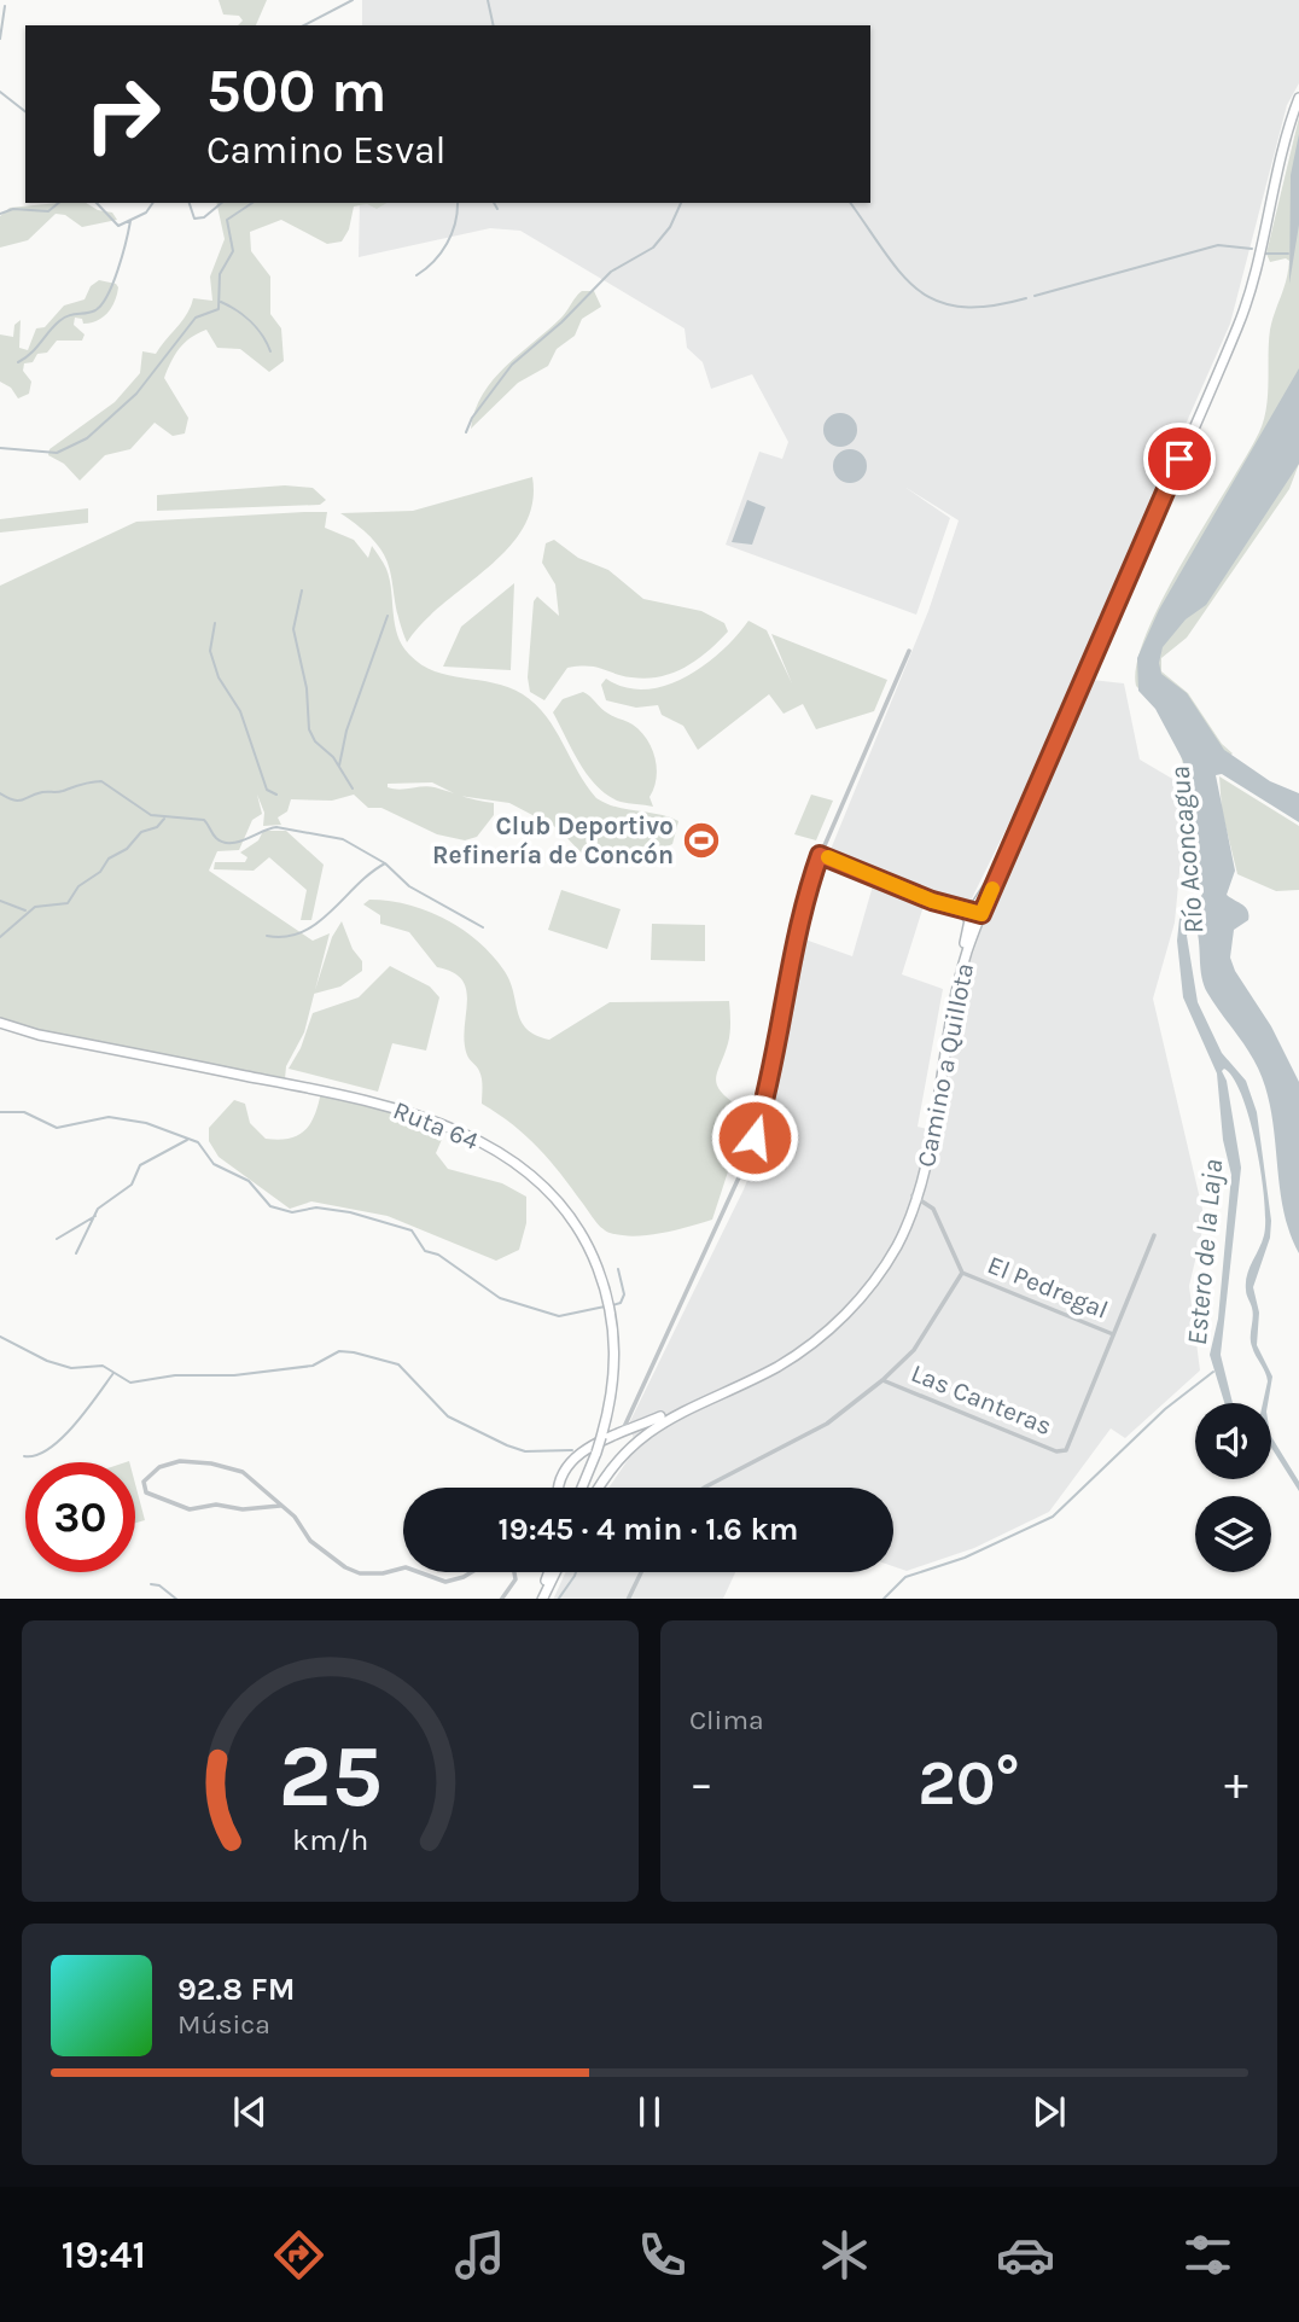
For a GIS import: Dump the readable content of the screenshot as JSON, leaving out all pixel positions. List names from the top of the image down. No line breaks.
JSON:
{"streets":{"main road":["Camino a Quillota","Ruta 64"],"street":["El Pedregal","Las Canteras"]},"crossings":[["Camino a Quillota","El Pedregal"],["El Pedregal","Las Canteras"]],"water":["Río Aconcagua","Estero de la Laja"],"places":{"sports":["Club Deportivo Refinería de Concón"]},"page":{"turn":["500 m","Camino Esval"],"limit":"30","trip":"19:45 · 4 min · 1.6 km","tile":"Clima","heat":["−","20°","+"],"song":["92.8 FM","Música"],"tabs":"19:41","gauge":["25","km/h"]}}
